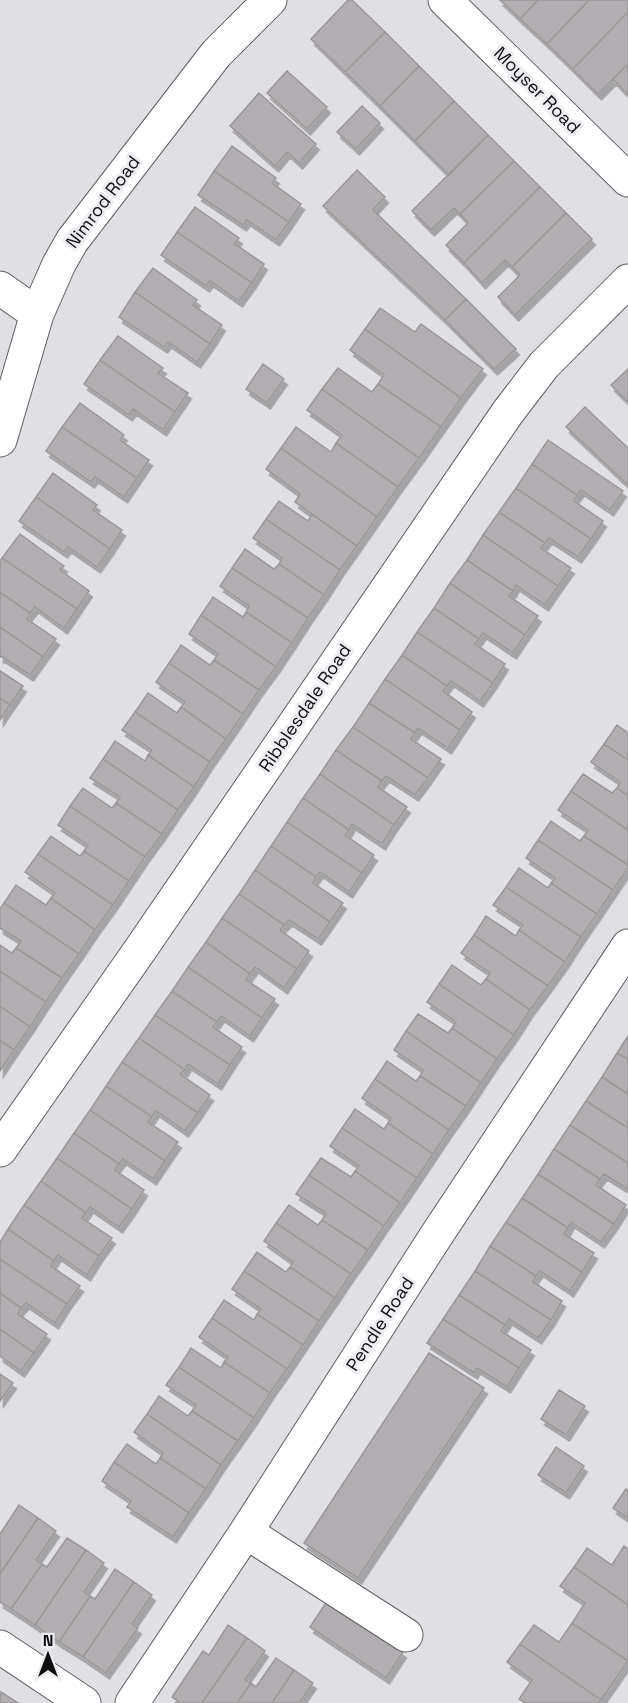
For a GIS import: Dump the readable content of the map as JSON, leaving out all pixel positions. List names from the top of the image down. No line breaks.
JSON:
{"streets":{"street":["Moyser Road","Nimrod Road","Ribblesdale Road","Pendle Road"]},"north":"top"}
